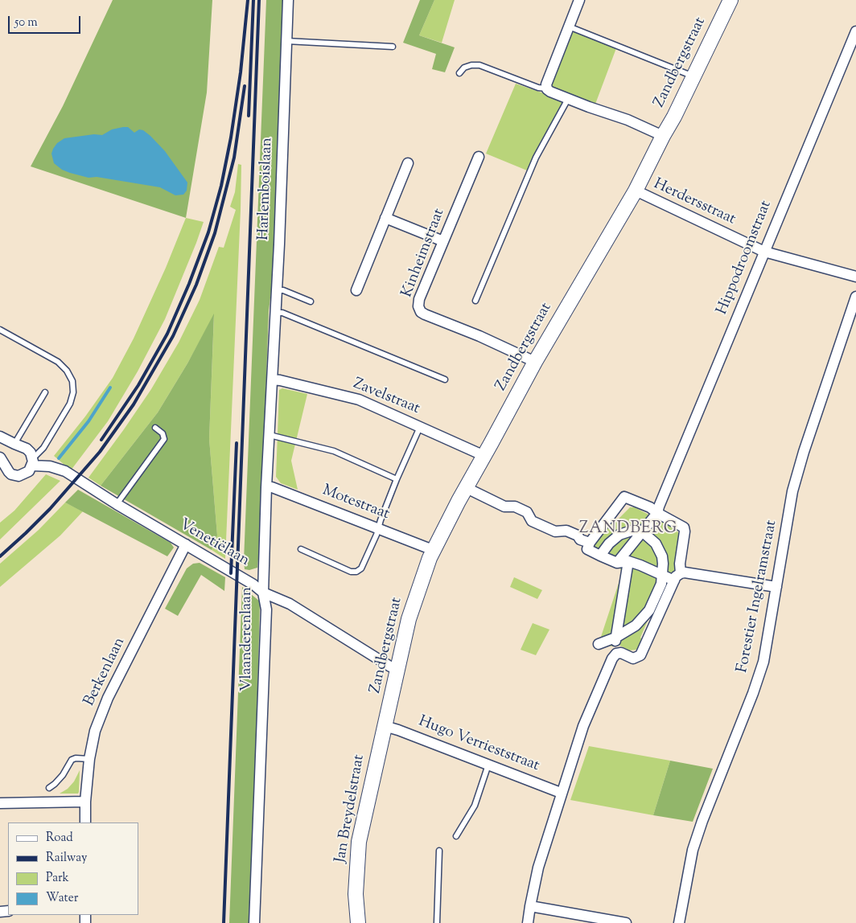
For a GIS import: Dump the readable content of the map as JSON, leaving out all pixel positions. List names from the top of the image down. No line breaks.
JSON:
{"streets":{"street":["Zandbergstraat","Harlemboislaan","Herdersstraat","Kinheimstraat","Hippodroomstraat","Zavelstraat","Motestraat","Venetiëlaan","Forestier Ingelramstraat","Vlaanderenlaan","Berkenlaan","Hugo Verrieststraat","Jan Breydelstraat"]},"crossings":[["Zandbergstraat","Herdersstraat"],["Zandbergstraat","Kinheimstraat"],["Zandbergstraat","Zavelstraat"],["Zandbergstraat","Motestraat"],["Zandbergstraat","Venetiëlaan"],["Zandbergstraat","Hugo Verrieststraat"],["Zandbergstraat","Jan Breydelstraat"],["Harlemboislaan","Zavelstraat"],["Harlemboislaan","Vlaanderenlaan"],["Herdersstraat","Hippodroomstraat"],["Zavelstraat","Vlaanderenlaan"],["Motestraat","Vlaanderenlaan"],["Venetiëlaan","Vlaanderenlaan"],["Venetiëlaan","Berkenlaan"],["Hugo Verrieststraat","Jan Breydelstraat"]],"districts":["ZANDBERG"],"legend":["Road","Railway","Park","Water"],"scale_bar":"50 m"}
